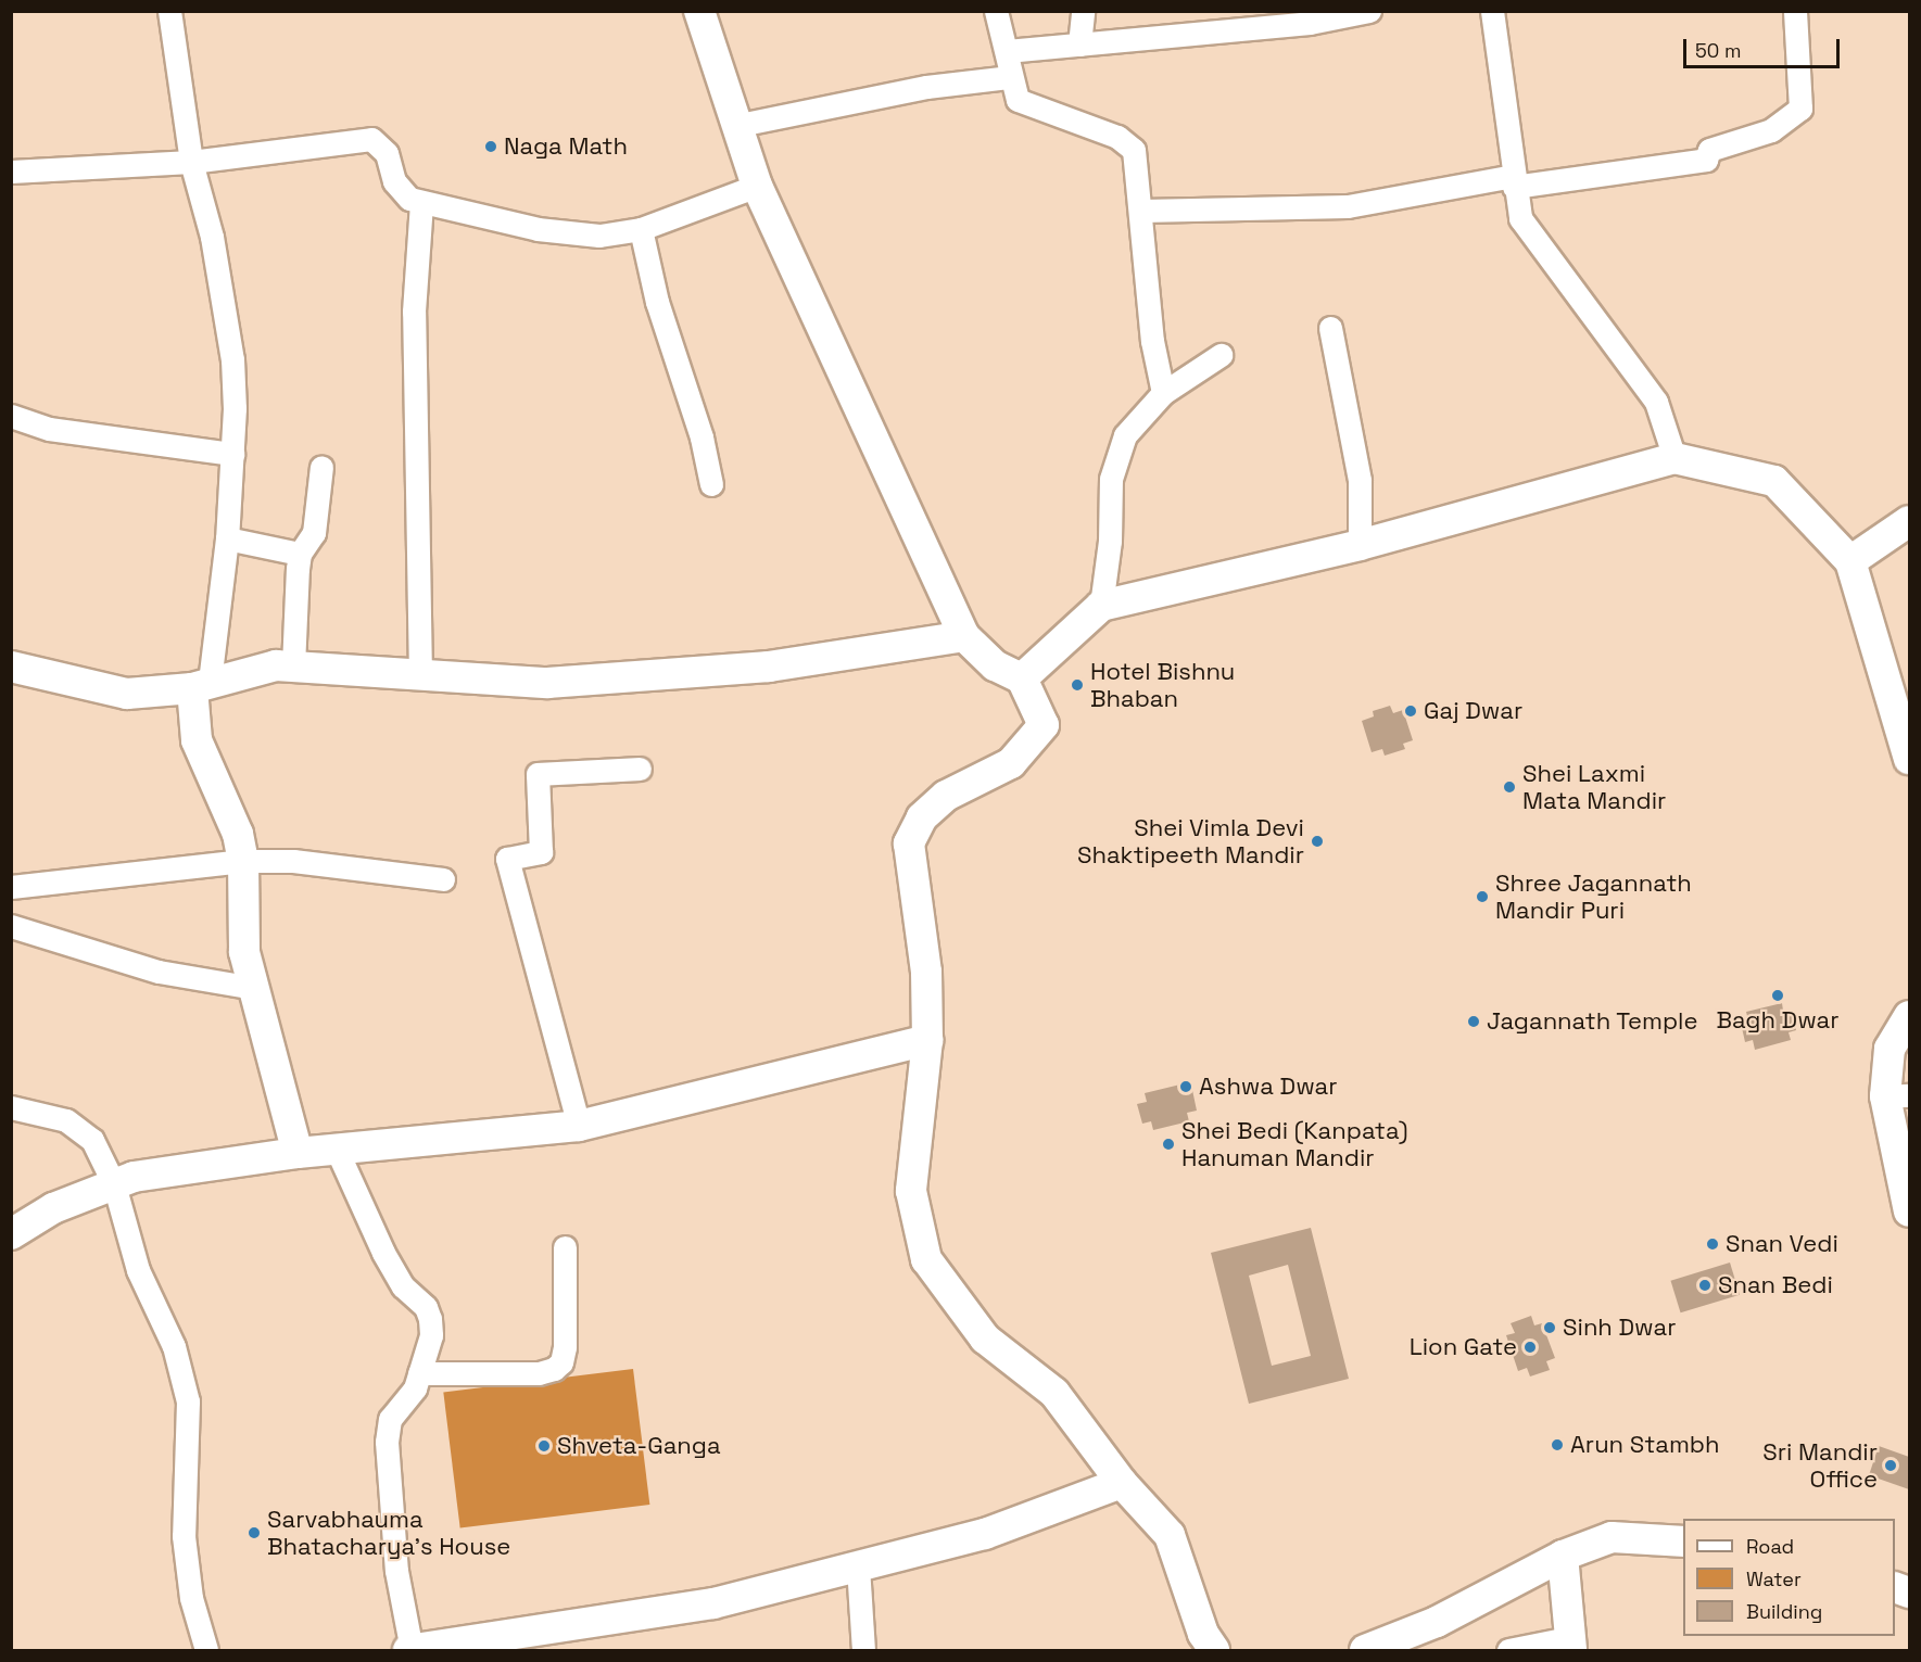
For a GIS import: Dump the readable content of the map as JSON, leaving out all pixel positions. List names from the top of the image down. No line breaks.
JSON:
{"places":["Naga Math","Hotel Bishnu Bhaban","Gaj Dwar","Shei Laxmi Mata Mandir","Shei Vimla Devi Shaktipeeth Mandir","Shree Jagannath Mandir Puri","Bagh Dwar","Jagannath Temple","Ashwa Dwar","Shei Bedi (Kanpata) Hanuman Mandir","Snan Vedi","Snan Bedi","Sinh Dwar","Lion Gate","Arun Stambh","Shveta-Ganga","Sri Mandir Office","Sarvabhauma Bhatacharya's House"],"legend":["Road","Water","Building"],"scale_bar":"50 m"}
